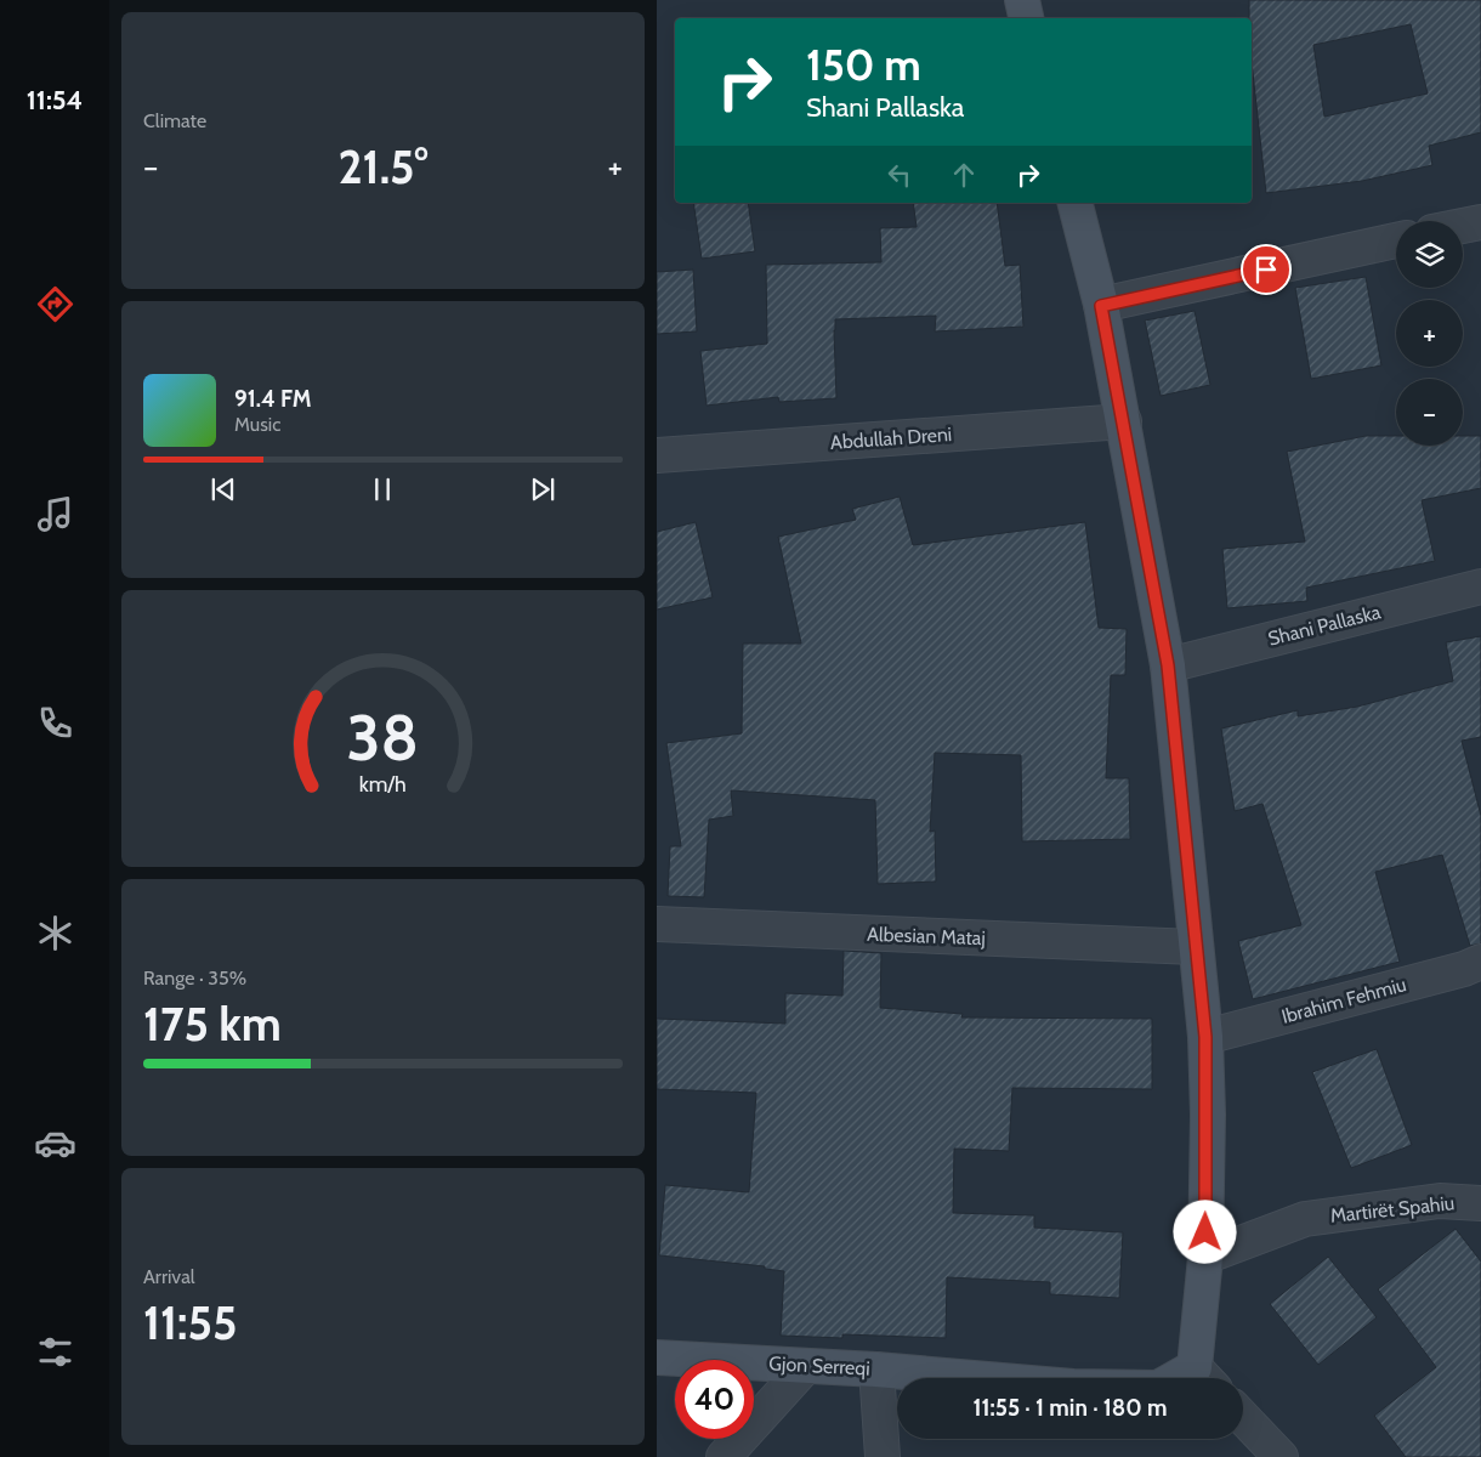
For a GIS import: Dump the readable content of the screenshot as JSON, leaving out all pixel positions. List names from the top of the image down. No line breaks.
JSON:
{"streets":{"street":["Abdullah Dreni","Shani Pallaska","Albesian Mataj","Ibrahim Fehmiu","Martirët Spahiu","Gjon Serreqi"]},"page":{"tabs":"11:54","tile":["Climate",["Range · 35%","175 km"],["Arrival","11:55"]],"turn":["150 m","Shani Pallaska"],"heat":["−","21.5°","+"],"map_buttons":["+","−"],"song":["91.4 FM","Music"],"limit":"40","trip":"11:55 · 1 min · 180 m","gauge":["38","km/h"]}}
